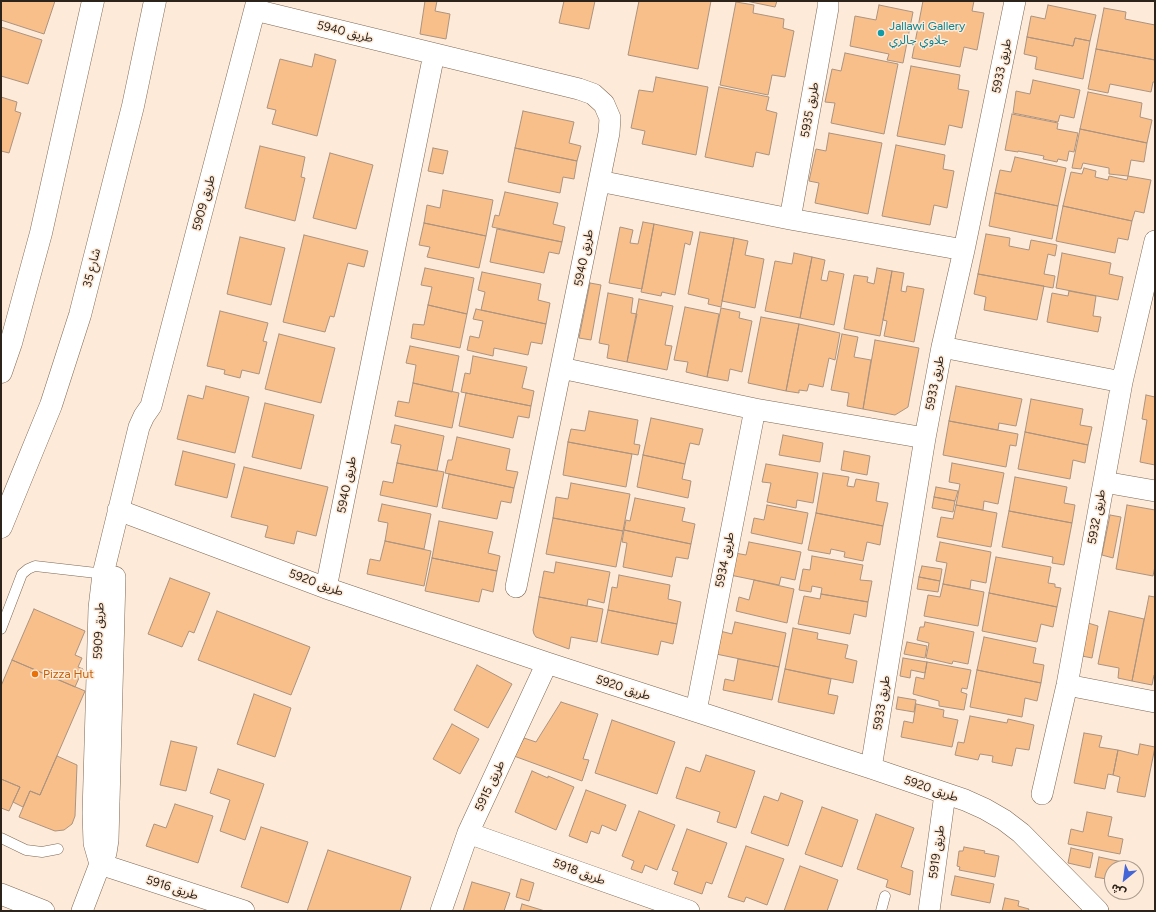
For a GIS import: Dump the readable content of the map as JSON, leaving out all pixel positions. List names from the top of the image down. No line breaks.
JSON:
{"streets":{"main road":["شارع 35"],"street":["طريق 5940","طريق 5933","طريق 5935","طريق 5909","طريق 5932","طريق 5934","طريق 5920","طريق 5915","طريق 5919","طريق 5918","طريق 5916"]},"crossings":[["طريق 5940","طريق 5909"],["طريق 5940","طريق 5920"],["طريق 5933","طريق 5920"],["طريق 5909","طريق 5920"],["طريق 5909","طريق 5916"],["طريق 5934","طريق 5920"],["طريق 5920","طريق 5915"],["طريق 5920","طريق 5919"],["طريق 5915","طريق 5918"]],"places":["Jallawi Gallery جلاوي جالري","Pizza Hut"],"north":"bottom left"}
